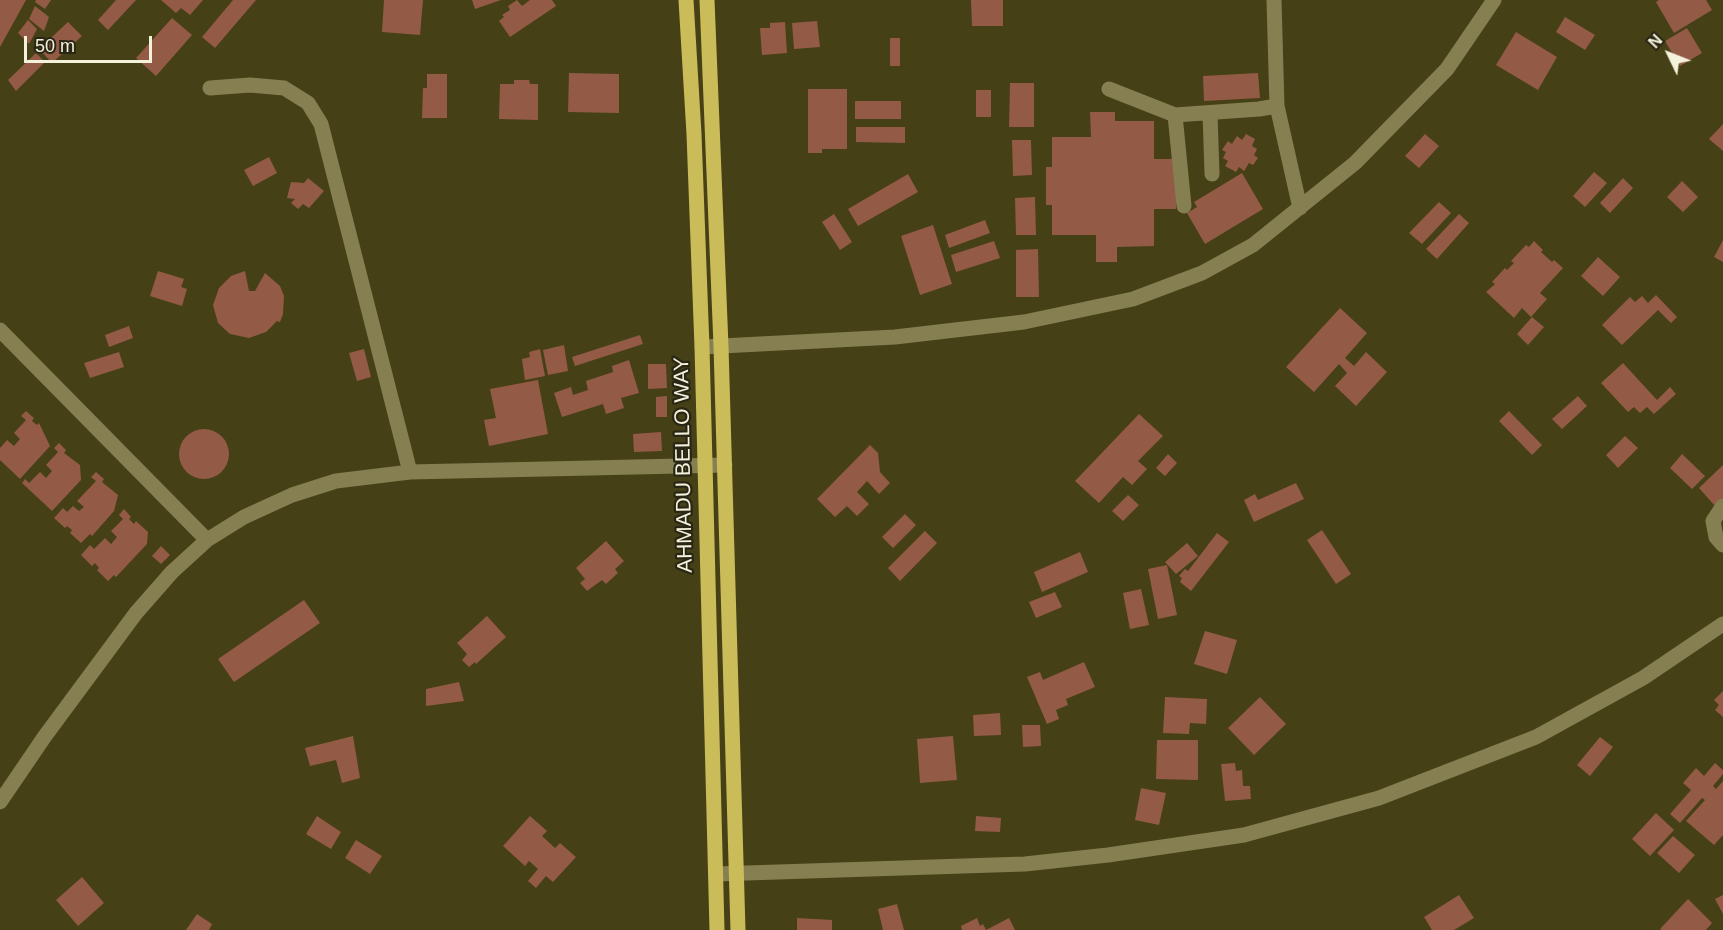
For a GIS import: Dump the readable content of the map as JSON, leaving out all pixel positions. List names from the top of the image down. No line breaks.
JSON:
{"streets":{"main road":["AHMADU BELLO WAY"]},"scale_bar":"50 m","north":"top left"}
